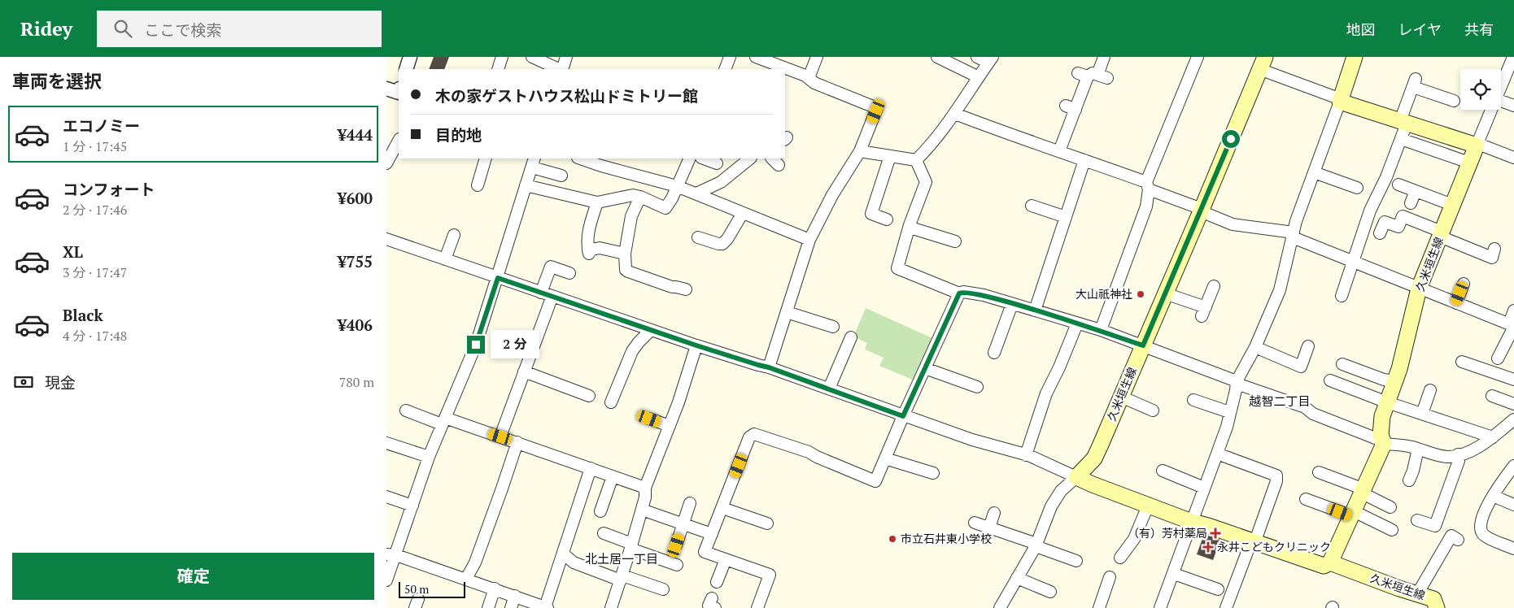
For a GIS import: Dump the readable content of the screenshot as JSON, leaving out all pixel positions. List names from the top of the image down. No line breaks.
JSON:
{"streets":{"main road":["久米垣生線"]},"districts":["越智二丁目","北土居一丁目"],"places":{"other":["大山祇神社","市立石井東小学校"],"health":["（有）芳村薬局","永井こどもクリニック"]},"scale_bar":"50 m","page":{"header":"Ridey","search":"ここで検索","nav":["地図","レイヤ","共有"],"heading":"車両を選択","banner":["木の家ゲストハウス松山ドミトリー館","目的地"],"list":[{"name":"エコノミー","note":"1 分 · 17:45","value":"¥444"},{"name":"コンフォート","note":"2 分 · 17:46","value":"¥600"},{"name":"XL","note":"3 分 · 17:47","value":"¥755"},{"name":"Black","note":"4 分 · 17:48","value":"¥406"}],"bubble":"2 分","pay":["現金","780 m"],"buttons":"確定","scale":"50 m"}}
